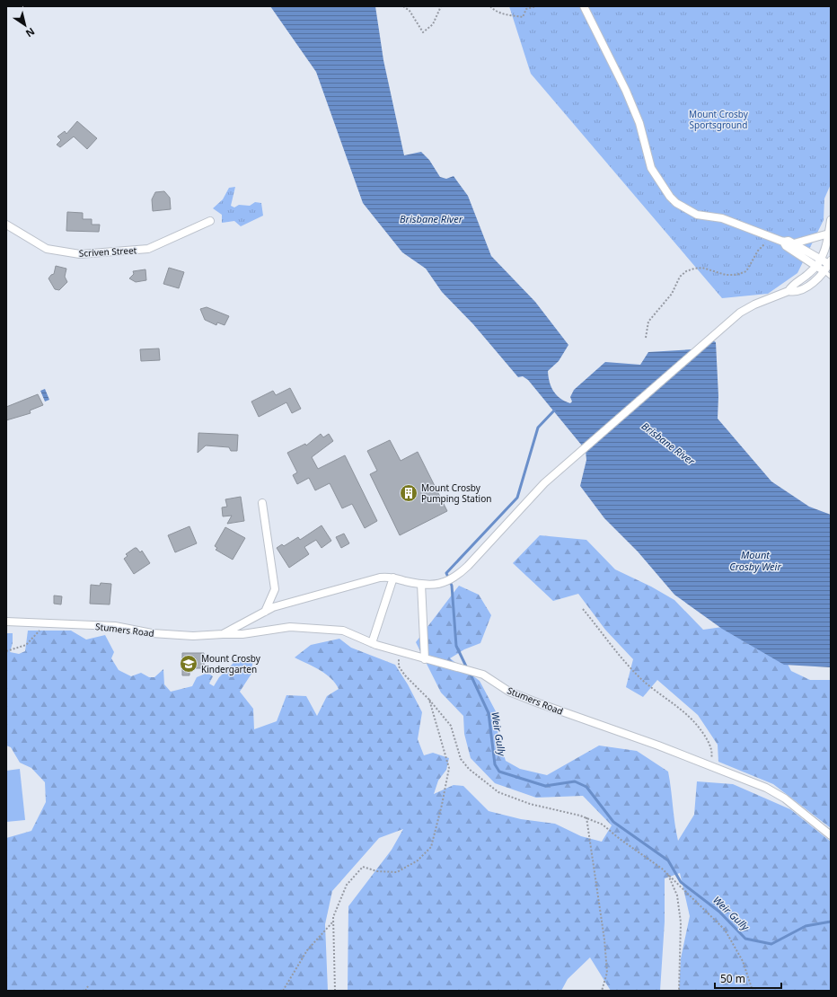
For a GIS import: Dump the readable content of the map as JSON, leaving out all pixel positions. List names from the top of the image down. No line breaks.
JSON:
{"streets":{"street":["Scriven Street","Stumers Road"]},"water":["Brisbane River","Mount Crosby Weir","Weir Gully"],"parks":["Mount Crosby Sportsground"],"places":{"building":["Mount Crosby Pumping Station"],"school or university":["Mount Crosby Kindergarten"]},"scale_bar":"50 m","north":"bottom right"}
